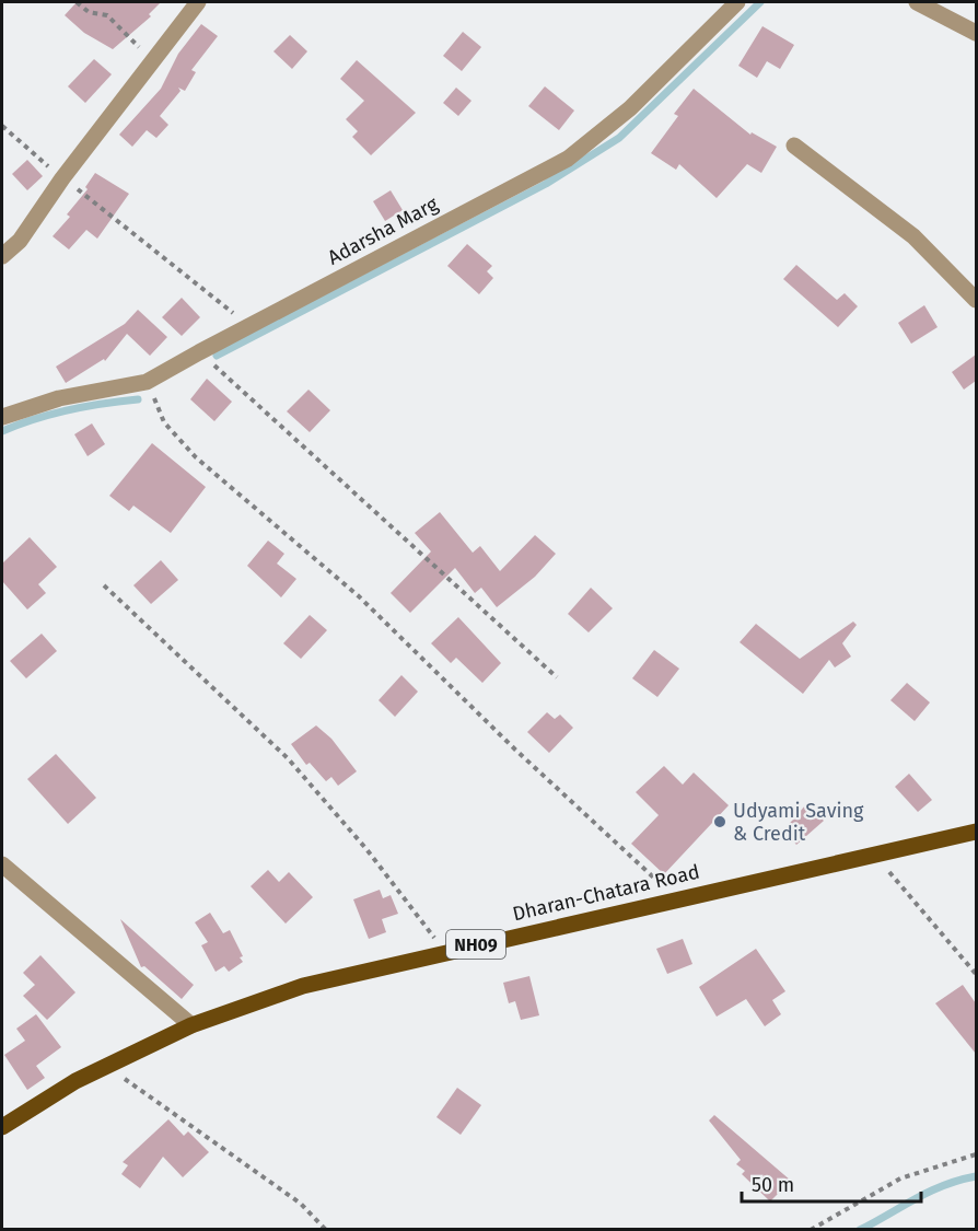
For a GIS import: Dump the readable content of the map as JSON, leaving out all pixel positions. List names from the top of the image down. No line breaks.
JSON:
{"streets":{"main road":["Dharan-Chatara Road","NH09"],"street":["Adarsha Marg"]},"places":["Udyami Saving & Credit"],"scale_bar":"50 m"}
